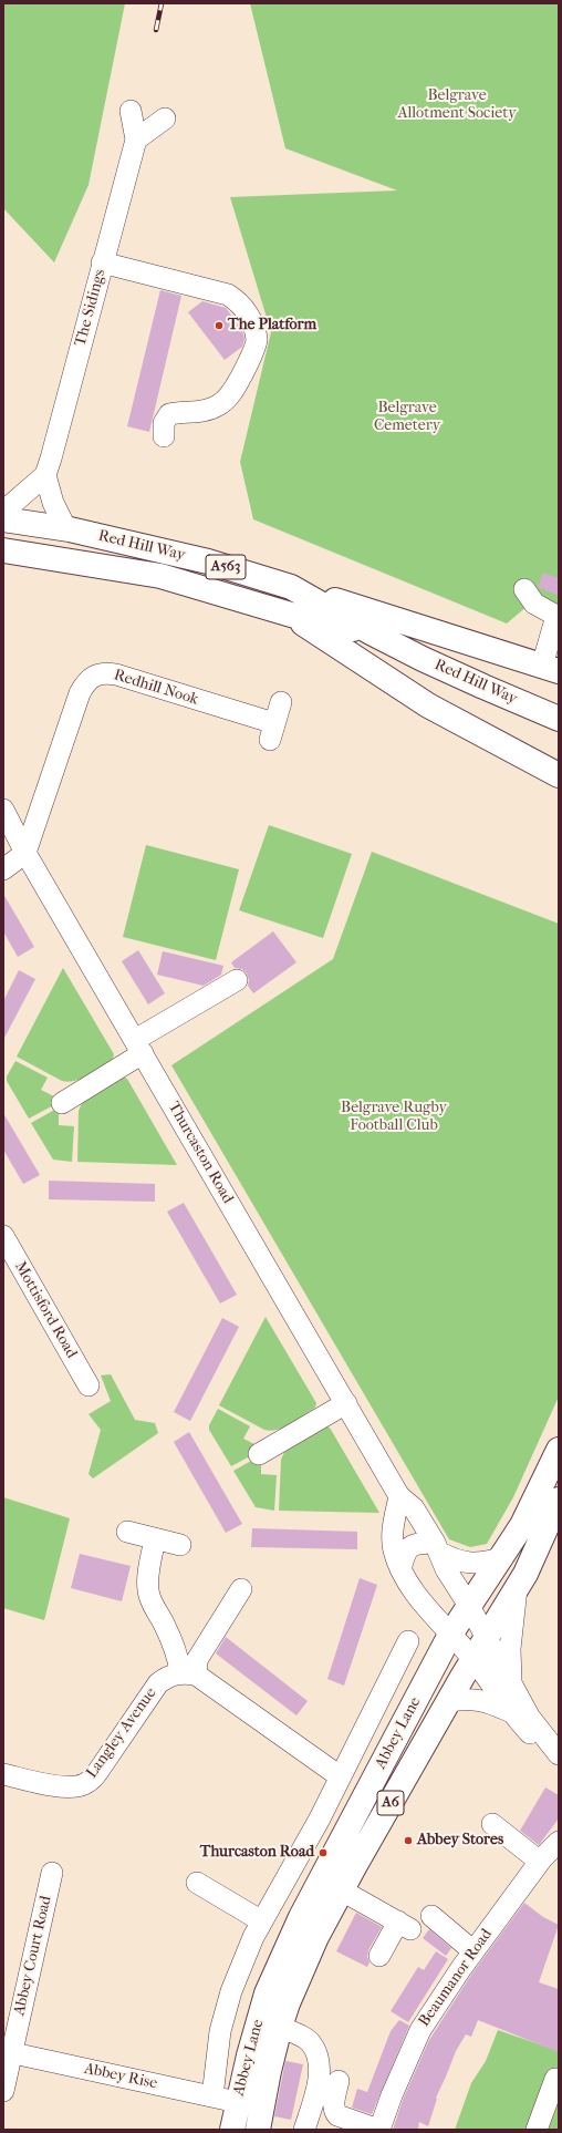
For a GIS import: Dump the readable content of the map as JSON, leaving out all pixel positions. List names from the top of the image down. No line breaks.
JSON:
{"streets":{"main road":["Red Hill Way","A563","Abbey Lane","A6"],"street":["The Sidings","Redhill Nook","Thurcaston Road","Mottisford Road","Langley Avenue","Abbey Court Road","Beaumanor Road","Abbey Rise"]},"crossings":[["Redhill Nook","Thurcaston Road"],["Thurcaston Road","Abbey Lane"],["Abbey Lane","Abbey Rise"],["Abbey Court Road","Abbey Rise"]],"parks":["Belgrave Allotment Society","Belgrave Cemetery","Belgrave Rugby Football Club"],"places":["The Platform","Abbey Stores","Thurcaston Road"]}
